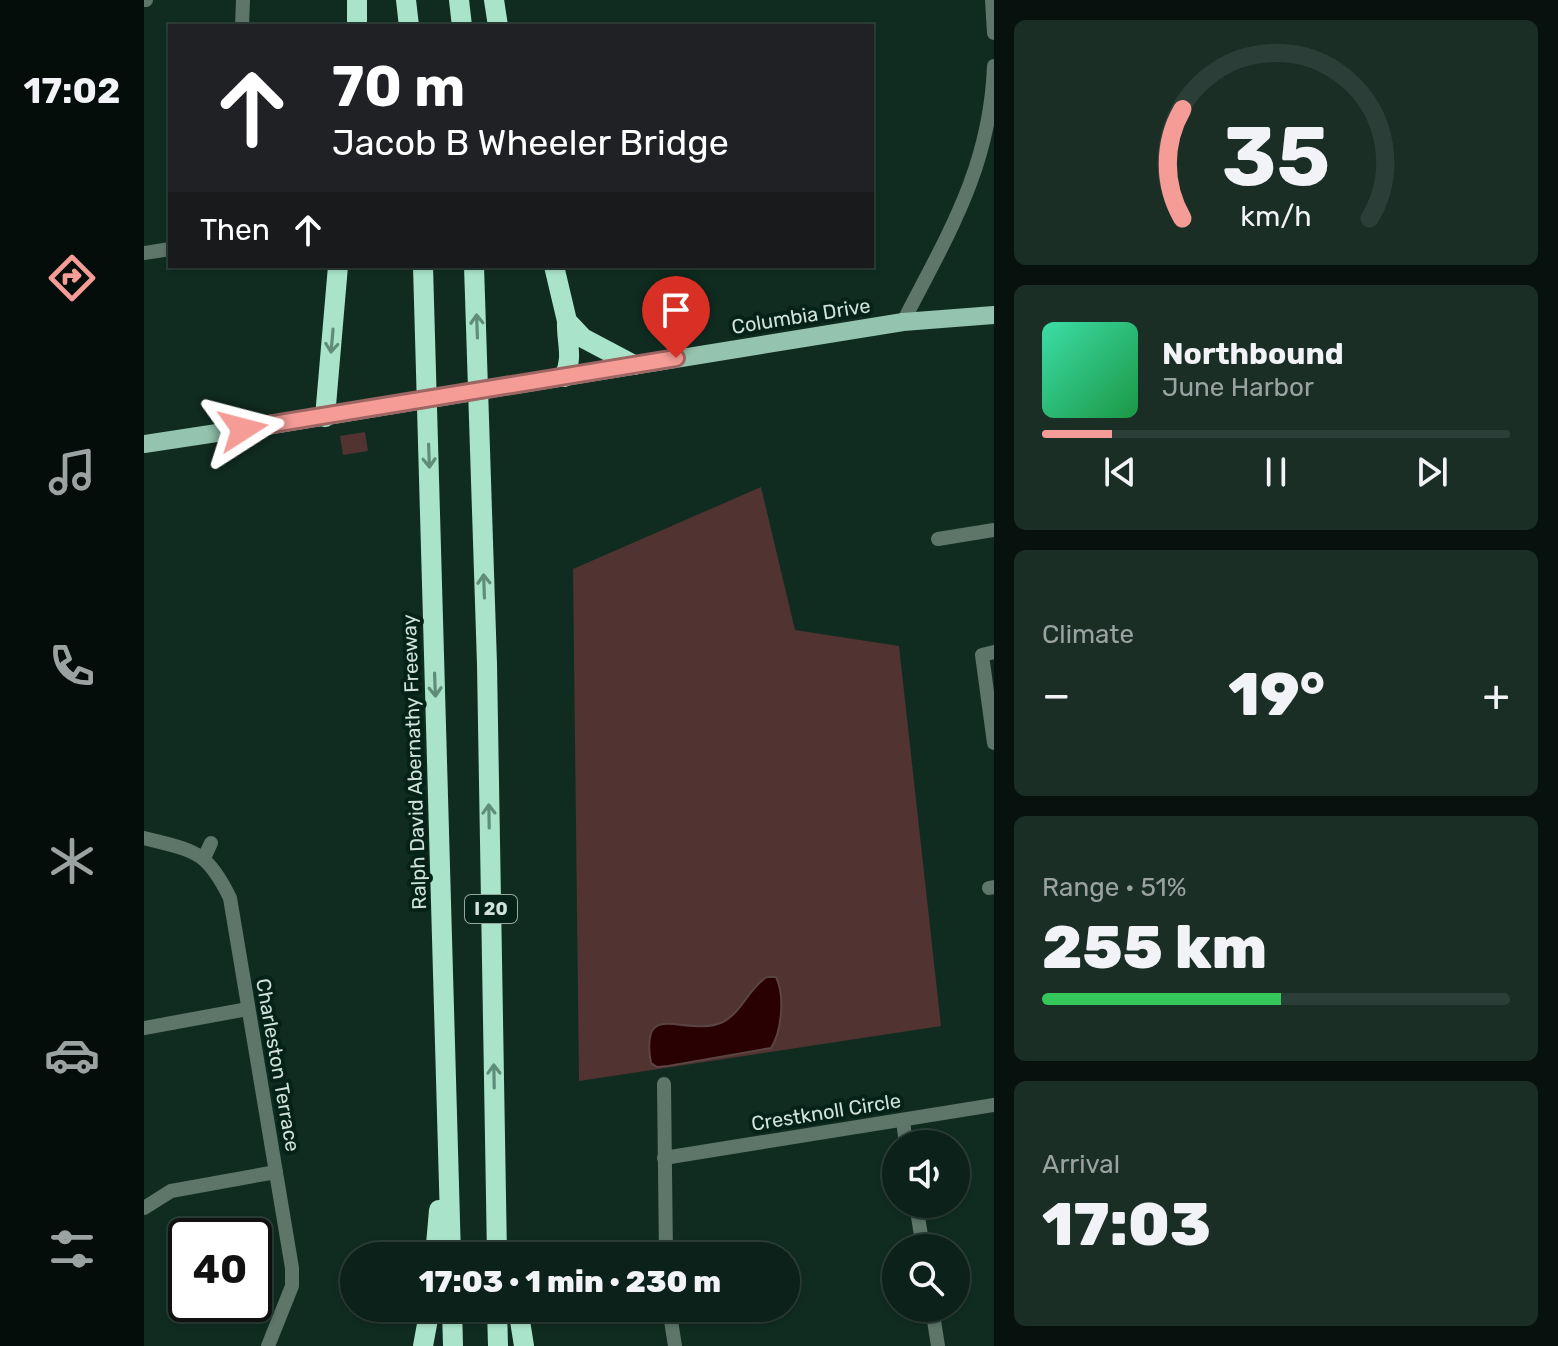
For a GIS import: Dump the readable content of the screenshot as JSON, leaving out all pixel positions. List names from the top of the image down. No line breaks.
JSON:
{"streets":{"highway":["Ralph David Abernathy Freeway","I 20"],"main road":["Columbia Drive"],"street":["Charleston Terrace","Crestknoll Circle"]},"page":{"tabs":"17:02","turn":["70 m","Jacob B Wheeler Bridge"],"then":"Then","song":["Northbound","June Harbor"],"tile":["Climate",["Range · 51%","255 km"],["Arrival","17:03"]],"heat":["−","19°","+"],"limit":"40","trip":"17:03 · 1 min · 230 m","gauge":["35","km/h"]}}
